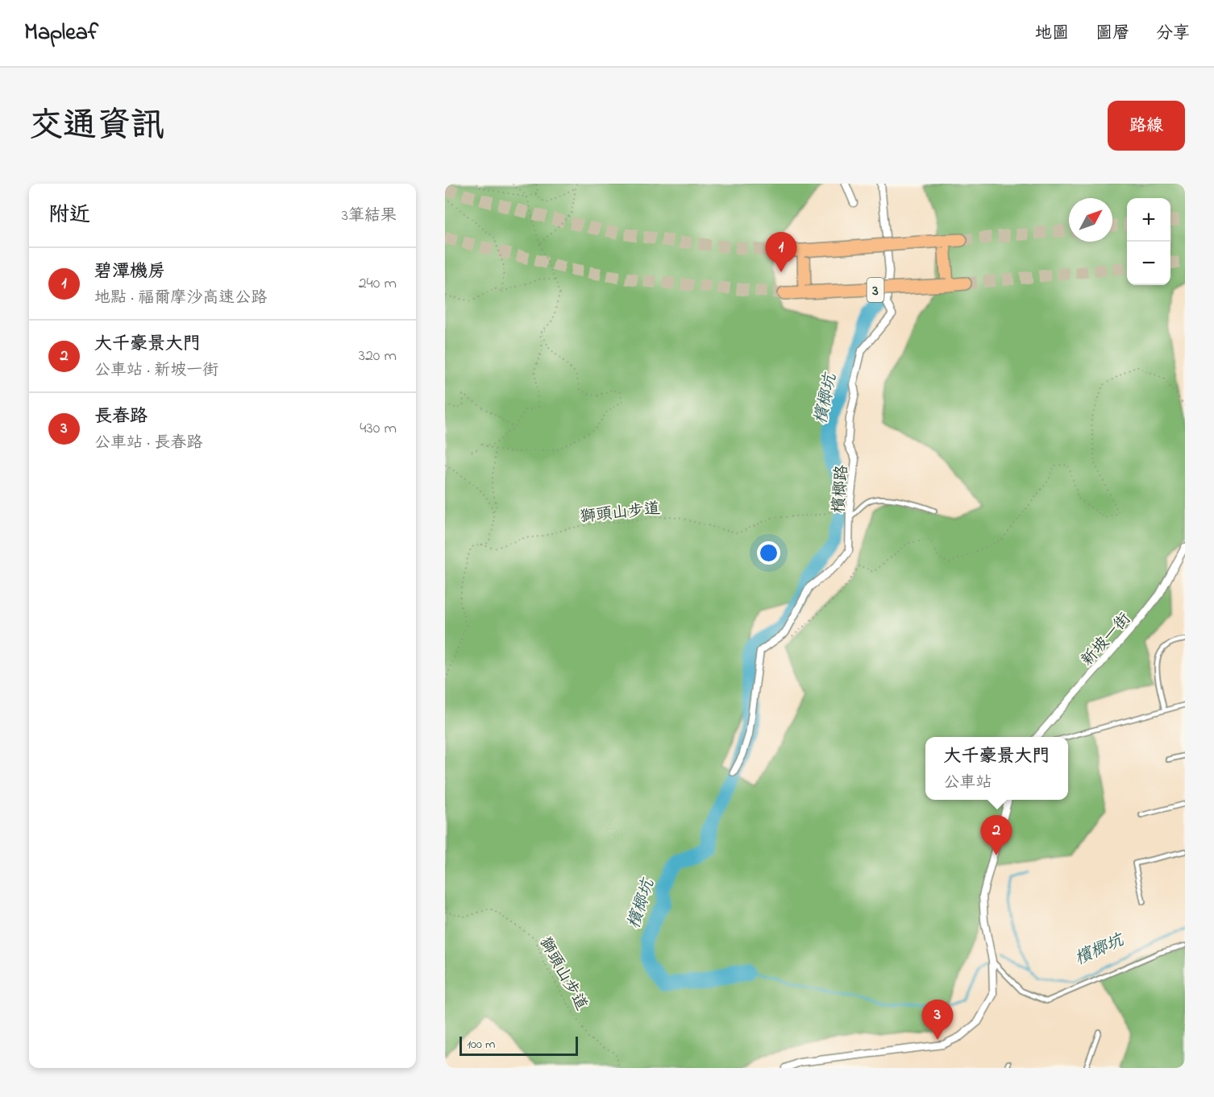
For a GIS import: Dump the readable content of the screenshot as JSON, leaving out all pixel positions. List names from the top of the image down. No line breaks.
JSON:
{"streets":{"highway":["3"],"street":["檳榔路","新坡一街"],"path":["獅頭山步道"]},"water":["檳榔坑"],"scale_bar":"100 m","north":"top right","page":{"header":"Mapleaf","nav":["地圖","圖層","分享"],"title":"交通資訊","buttons":"路線","heading":["附近","3筆結果"],"map_buttons":["+","−"],"pins":["1","2","3"],"list":[{"mark":"1","name":"碧潭機房","note":"地點 · 福爾摩沙高速公路","value":"240 m"},{"mark":"2","name":"大千豪景大門","note":"公車站 · 新坡一街","value":"320 m"},{"mark":"3","name":"長春路","note":"公車站 · 長春路","value":"430 m"}],"popup":["大千豪景大門","公車站"],"scale":"100 m"}}
